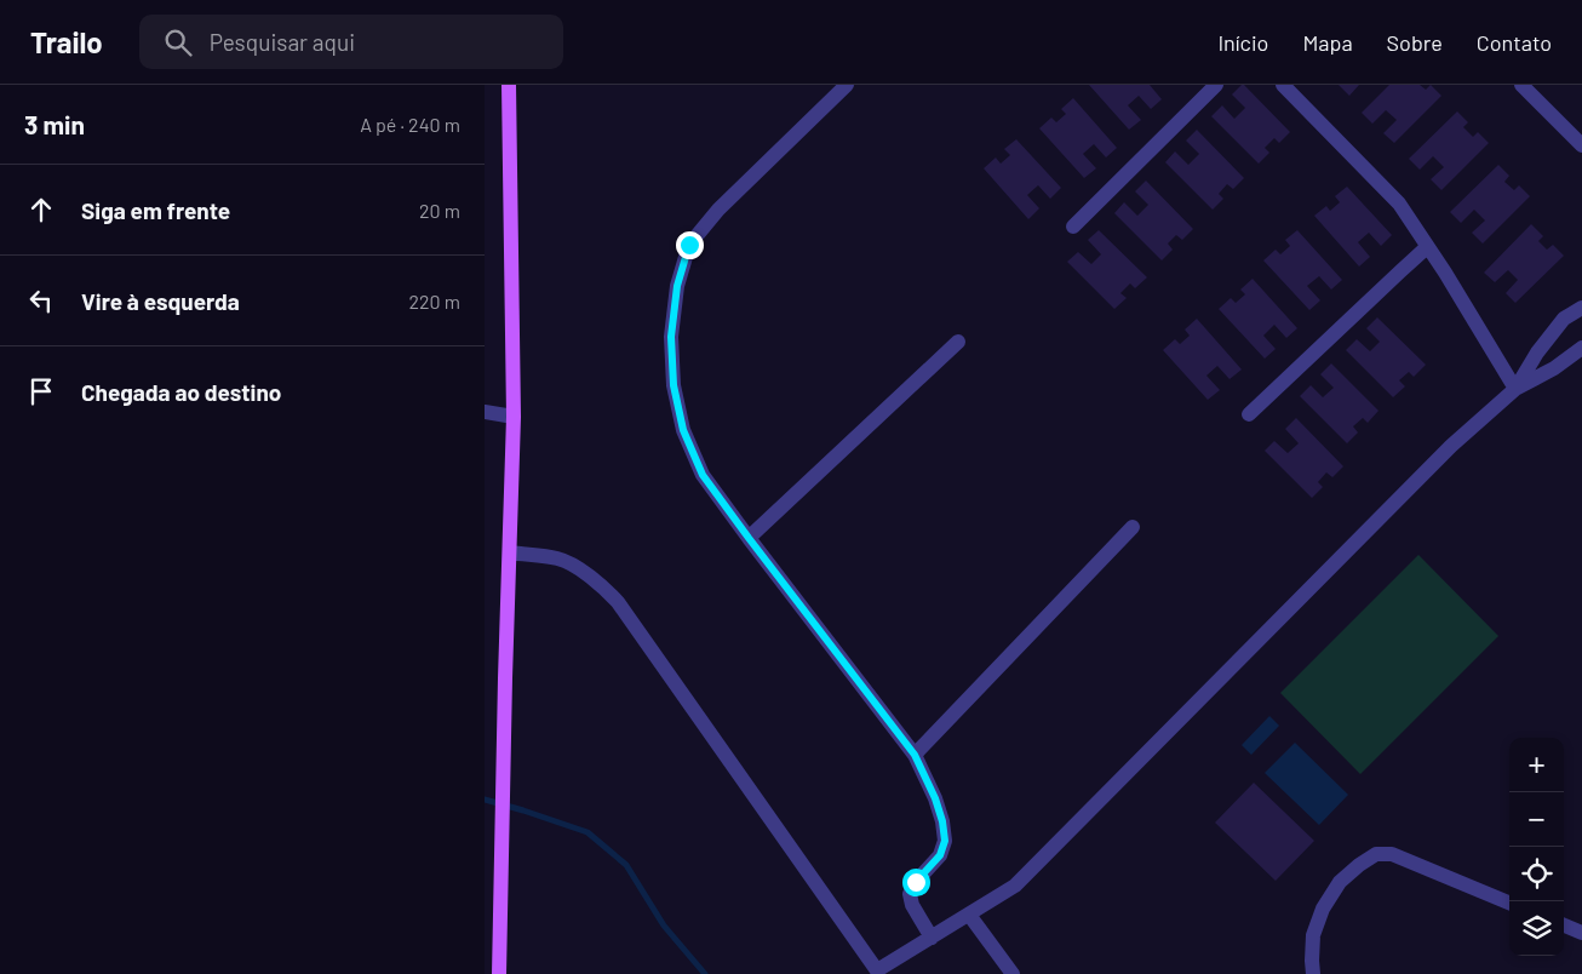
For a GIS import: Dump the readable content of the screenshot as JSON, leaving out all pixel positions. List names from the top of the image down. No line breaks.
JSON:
{"page":{"header":"Trailo","search":"Pesquisar aqui","nav":["Início","Mapa","Sobre","Contato"],"heading":["3 min","A pé · 240 m"],"list":[["Siga em frente","20 m"],["Vire à esquerda","220 m"],"Chegada ao destino"],"map_buttons":["+","−"]}}
